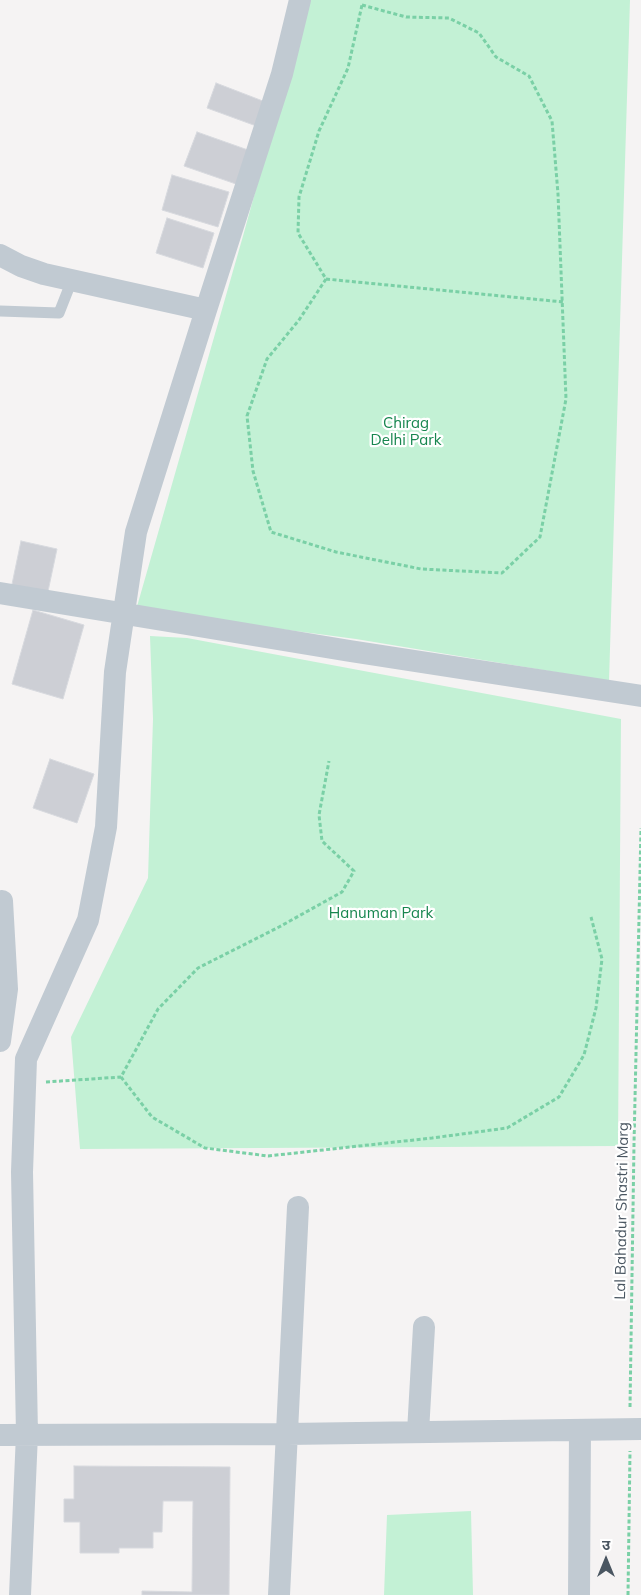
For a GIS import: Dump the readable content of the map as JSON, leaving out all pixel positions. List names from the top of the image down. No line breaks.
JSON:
{"streets":{"path":["Lal Bahadur Shastri Marg"]},"parks":["Chirag Delhi Park","Hanuman Park"],"north":"top"}
